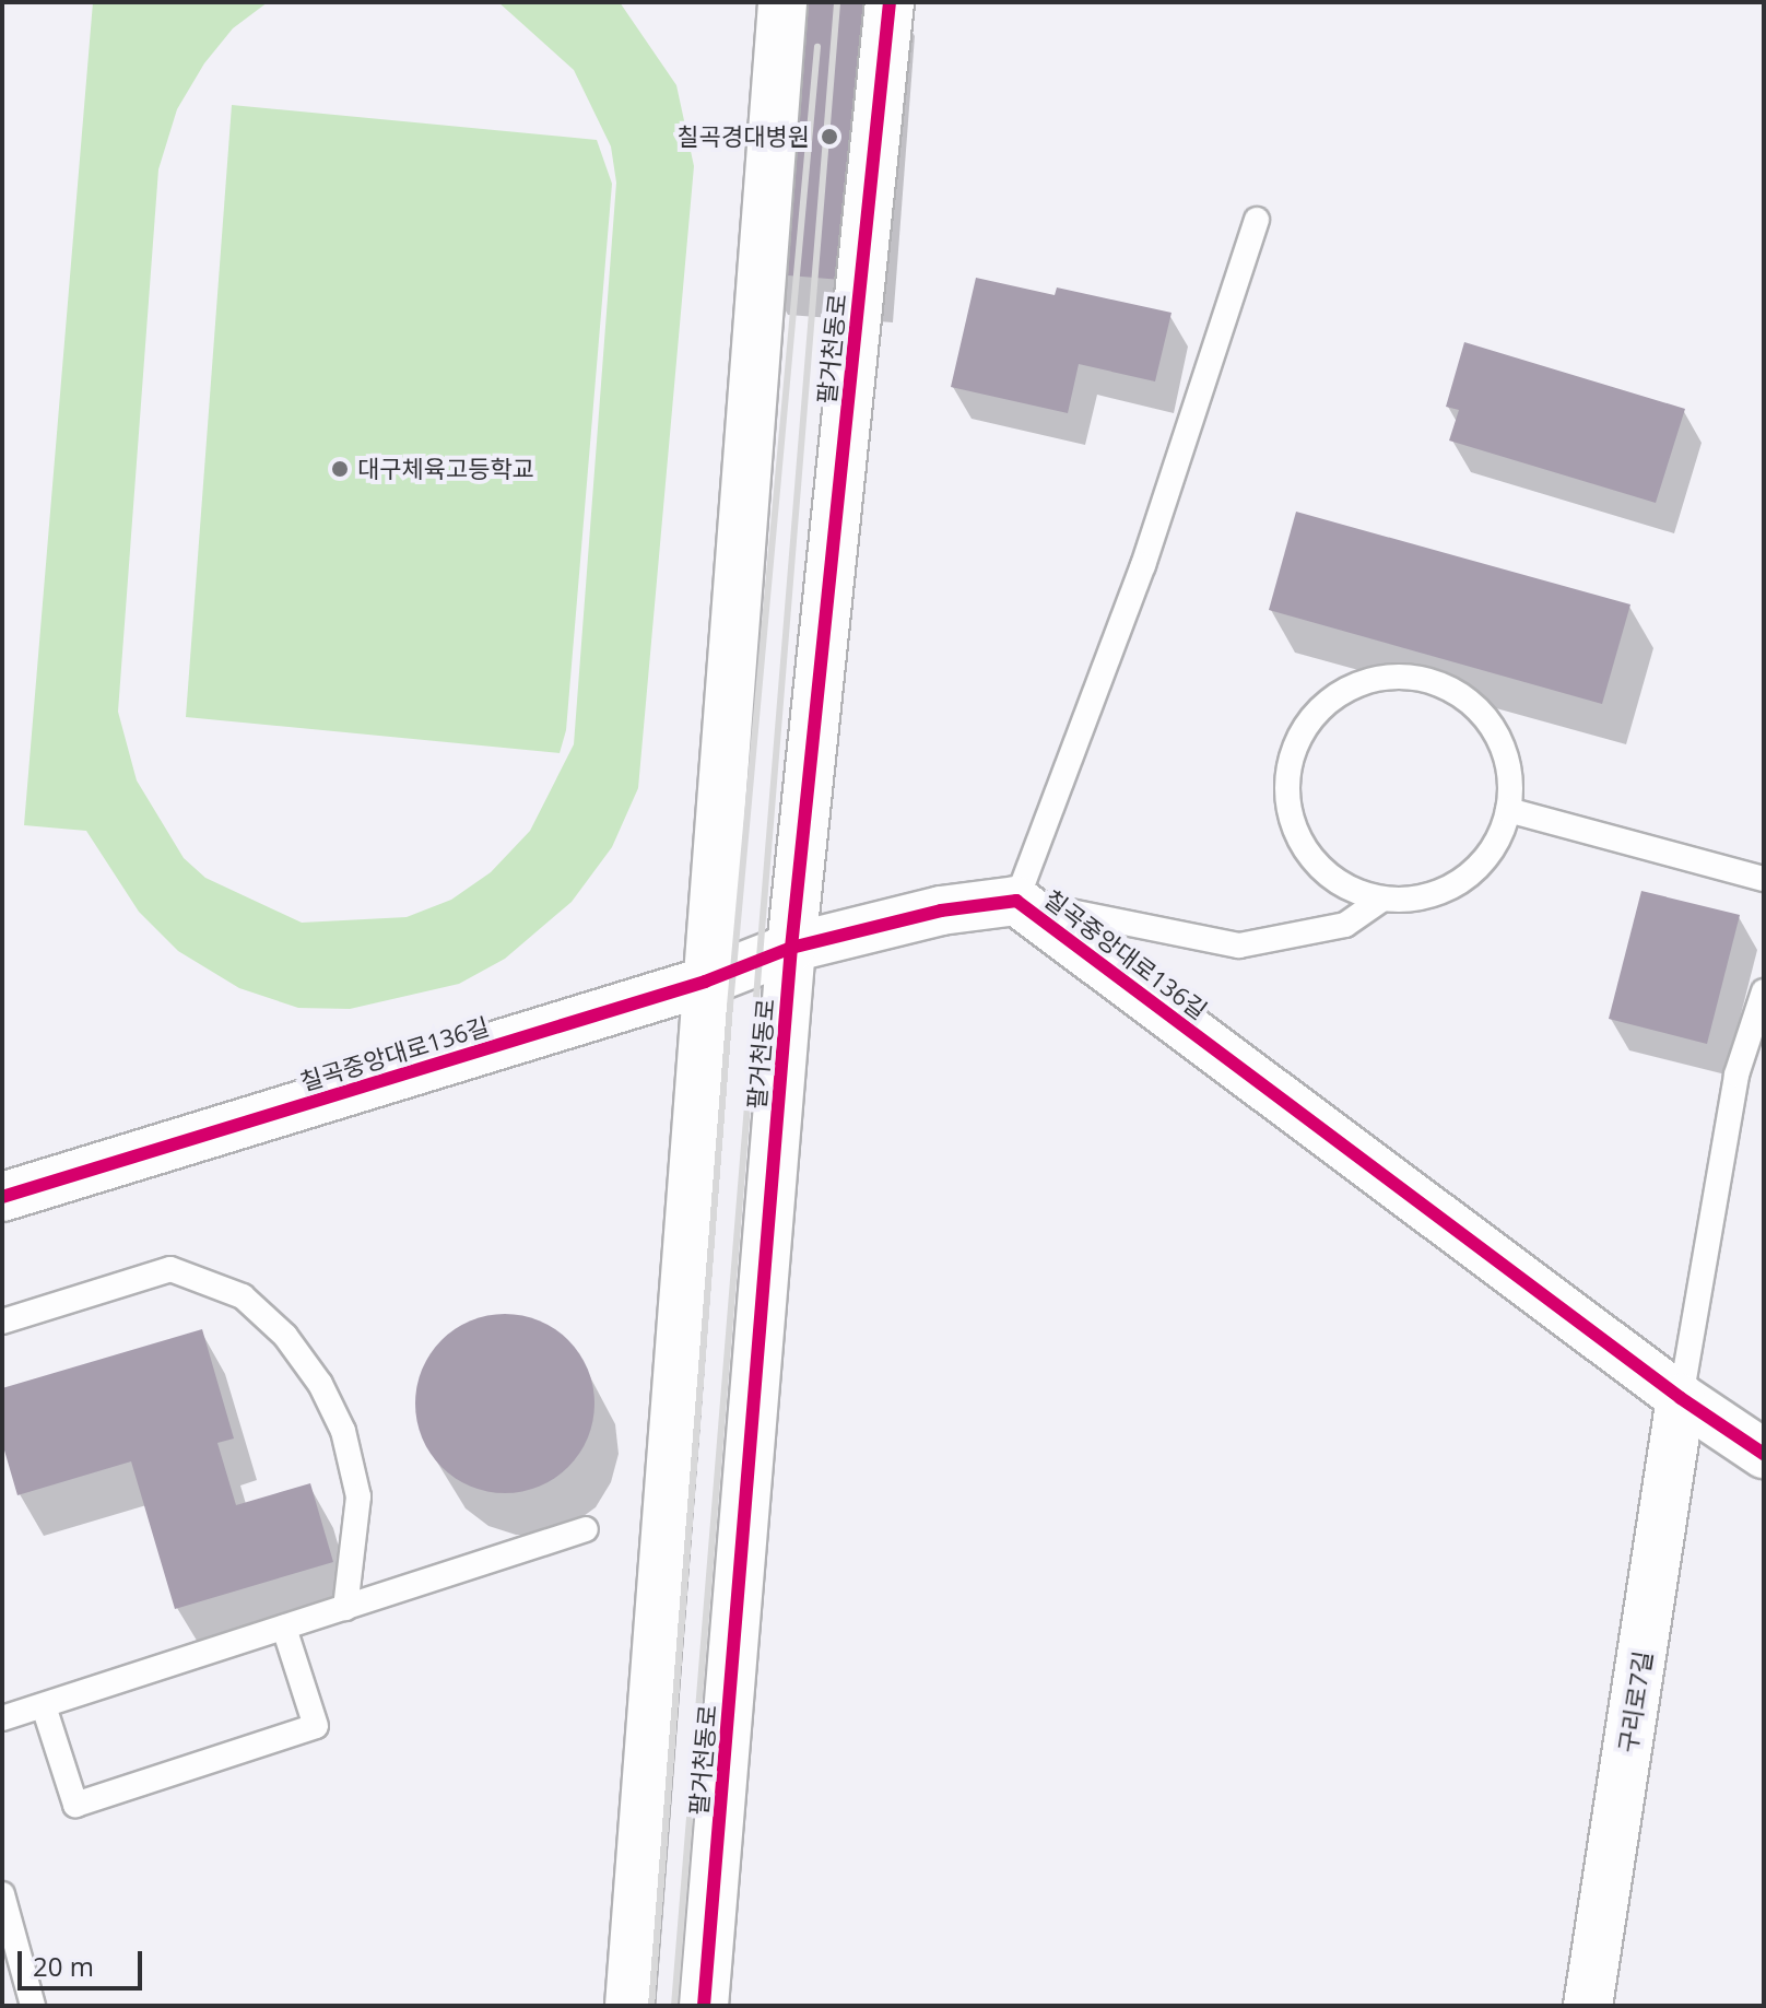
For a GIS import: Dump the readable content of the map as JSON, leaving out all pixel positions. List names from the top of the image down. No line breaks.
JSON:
{"streets":{"street":["팔거천동로","칠곡중앙대로136길","구리로7길"]},"crossings":[["팔거천동로","칠곡중앙대로136길"],["칠곡중앙대로136길","구리로7길"]],"places":["칠곡경대병원","대구체육고등학교"],"scale_bar":"20 m"}
